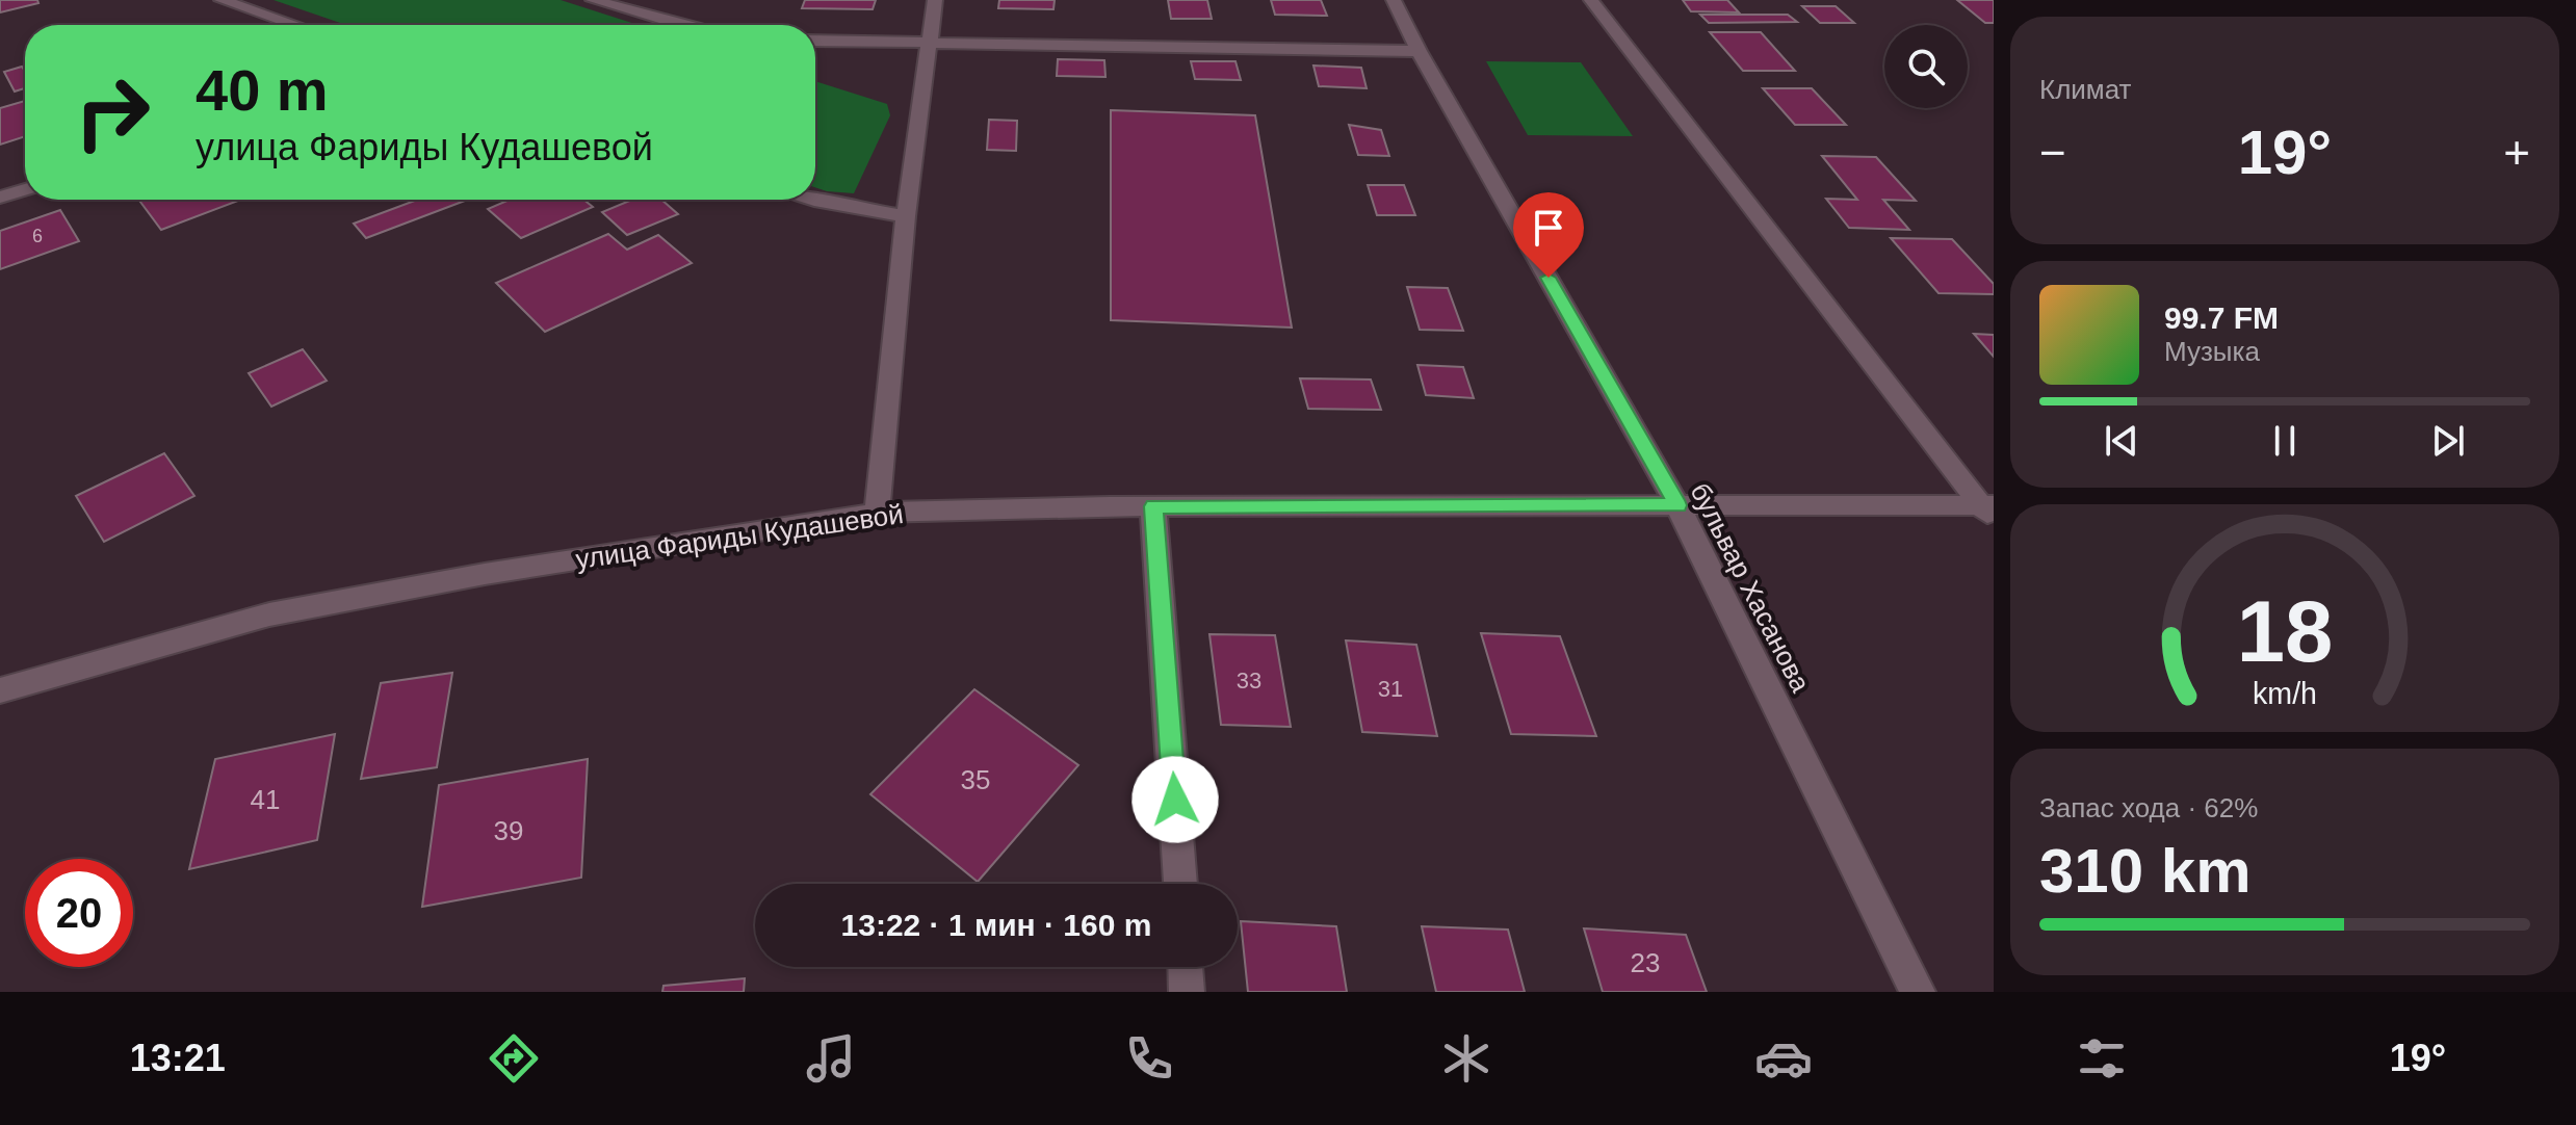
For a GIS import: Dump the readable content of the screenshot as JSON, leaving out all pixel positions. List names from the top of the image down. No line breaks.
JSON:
{"streets":{"street":["улица Фариды Кудашевой","бульвар Хасанова"]},"crossings":[["улица Фариды Кудашевой","бульвар Хасанова"]],"house_numbers":["6","33","31","35","41","39","23"],"page":{"tile":["Климат",["Запас хода · 62%","310 km"]],"turn":["40 m","улица Фариды Кудашевой"],"heat":["−","19°","+"],"song":["99.7 FM","Музыка"],"limit":"20","trip":"13:22 · 1 мин · 160 m","tabs":["13:21","19°"],"gauge":["18","km/h"]}}
